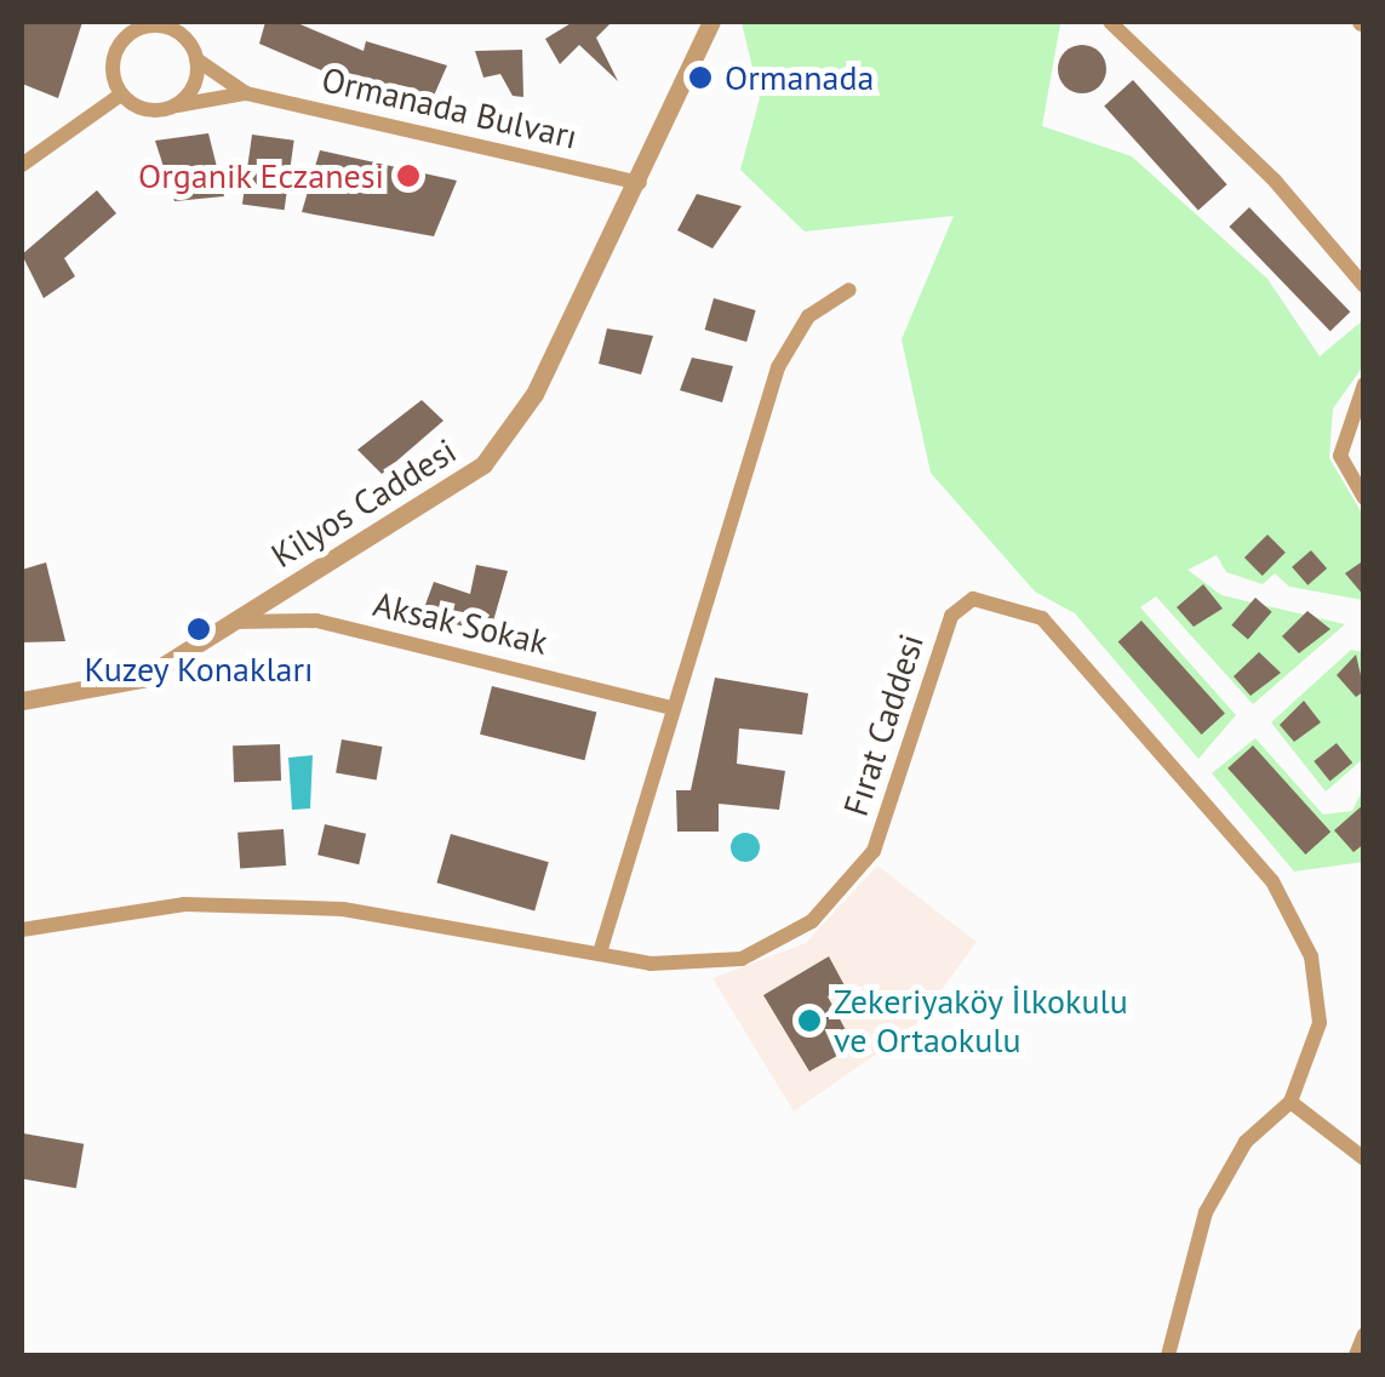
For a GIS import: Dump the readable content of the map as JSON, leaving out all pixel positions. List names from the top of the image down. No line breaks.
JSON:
{"streets":{"street":["Ormanada Bulvarı","Kilyos Caddesi","Aksak Sokak","Fırat Caddesi"]},"crossings":[["Ormanada Bulvarı","Kilyos Caddesi"],["Kilyos Caddesi","Aksak Sokak"]],"places":["Ormanada","Organik Eczanesi","Kuzey Konakları","Zekeriyaköy İlkokulu ve Ortaokulu"]}
